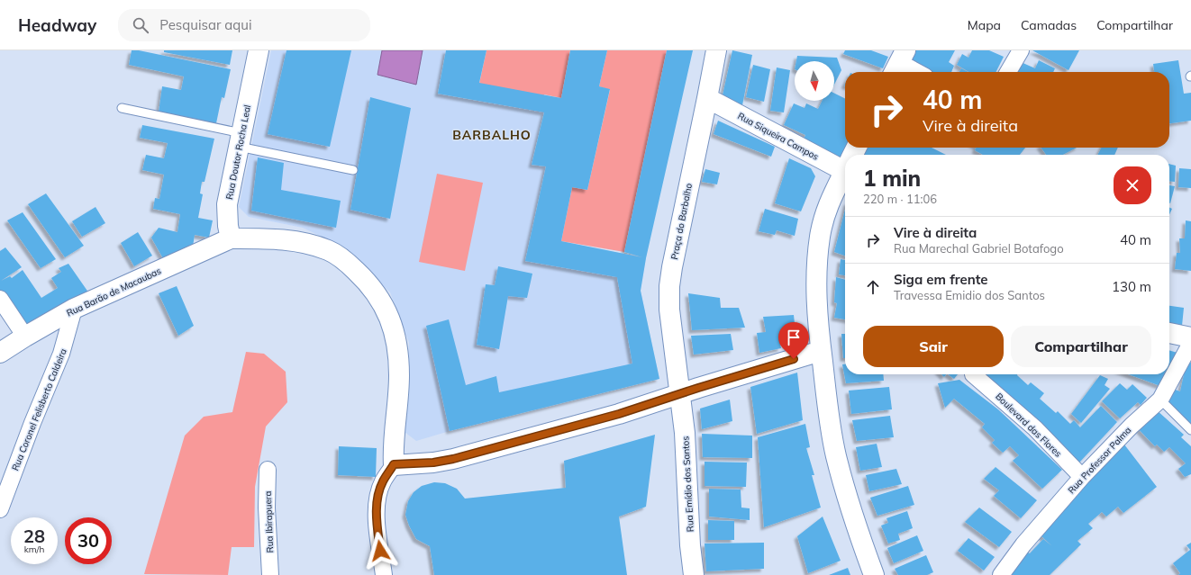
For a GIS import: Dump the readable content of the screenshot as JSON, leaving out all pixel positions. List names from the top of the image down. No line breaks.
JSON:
{"streets":{"street":["Rua Siqueira Campos","Rua Doutor Rocha Leal","Praça do Barbalho","Rua Barão de Macaubas","Rua Coronel Felisberto Caldeira","Boulevard das Flores","Rua Professor Palma","Rua Emídio dos Santos","Rua Ibirapuera"]},"crossings":[["Rua Siqueira Campos","Praça do Barbalho"],["Rua Doutor Rocha Leal","Rua Barão de Macaubas"],["Praça do Barbalho","Rua Emídio dos Santos"],["Rua Barão de Macaubas","Rua Coronel Felisberto Caldeira"],["Boulevard das Flores","Rua Professor Palma"]],"districts":["BARBALHO"],"north":"bottom","page":{"header":"Headway","search":"Pesquisar aqui","nav":["Mapa","Camadas","Compartilhar"],"turn":["40 m","Vire à direita"],"heading":["1 min","220 m · 11:06"],"list":[{"name":"Vire à direita","note":"Rua Marechal Gabriel Botafogo","value":"40 m"},{"name":"Siga em frente","note":"Travessa Emidio dos Santos","value":"130 m"}],"buttons":["Sair","Compartilhar"],"speed":"28 km/h","limit":"30"}}
